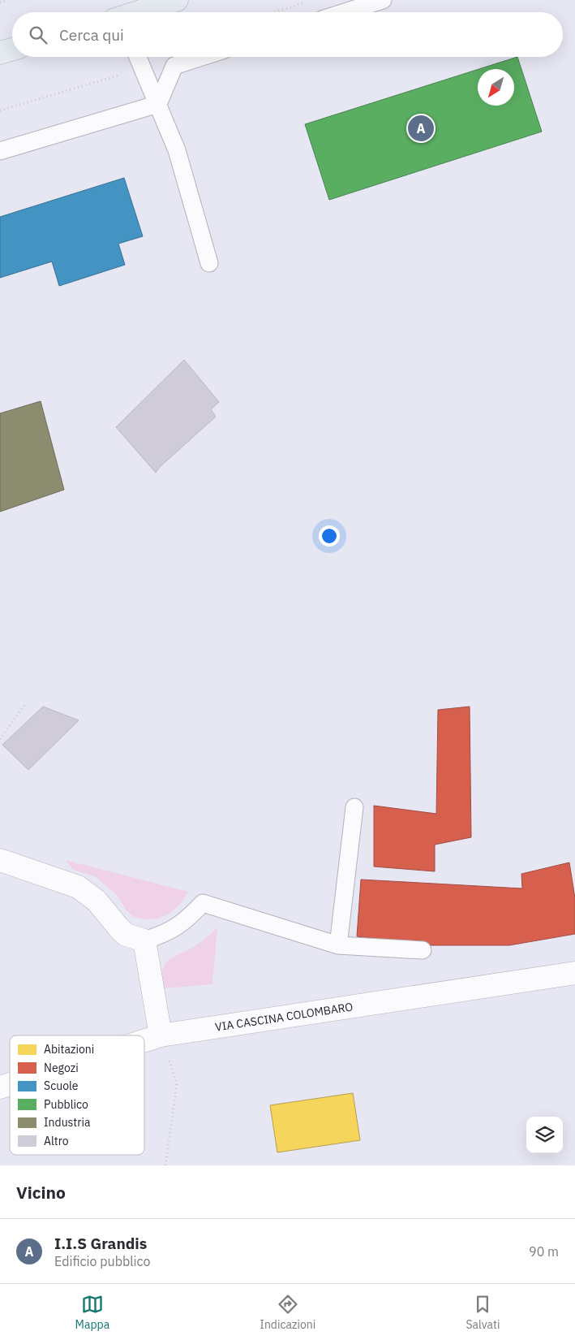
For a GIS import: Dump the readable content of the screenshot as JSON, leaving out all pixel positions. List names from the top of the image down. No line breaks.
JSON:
{"streets":{"main road":["VIA CASCINA COLOMBARO"]},"legend":["Abitazioni","Negozi","Scuole","Pubblico","Industria","Altro"],"north":"bottom left","page":{"search":"Cerca qui","pins":"A","heading":"Vicino","list":[{"mark":"A","name":"I.I.S Grandis","note":"Edificio pubblico","value":"90 m"}],"nav":["Mappa","Indicazioni","Salvati"]}}
